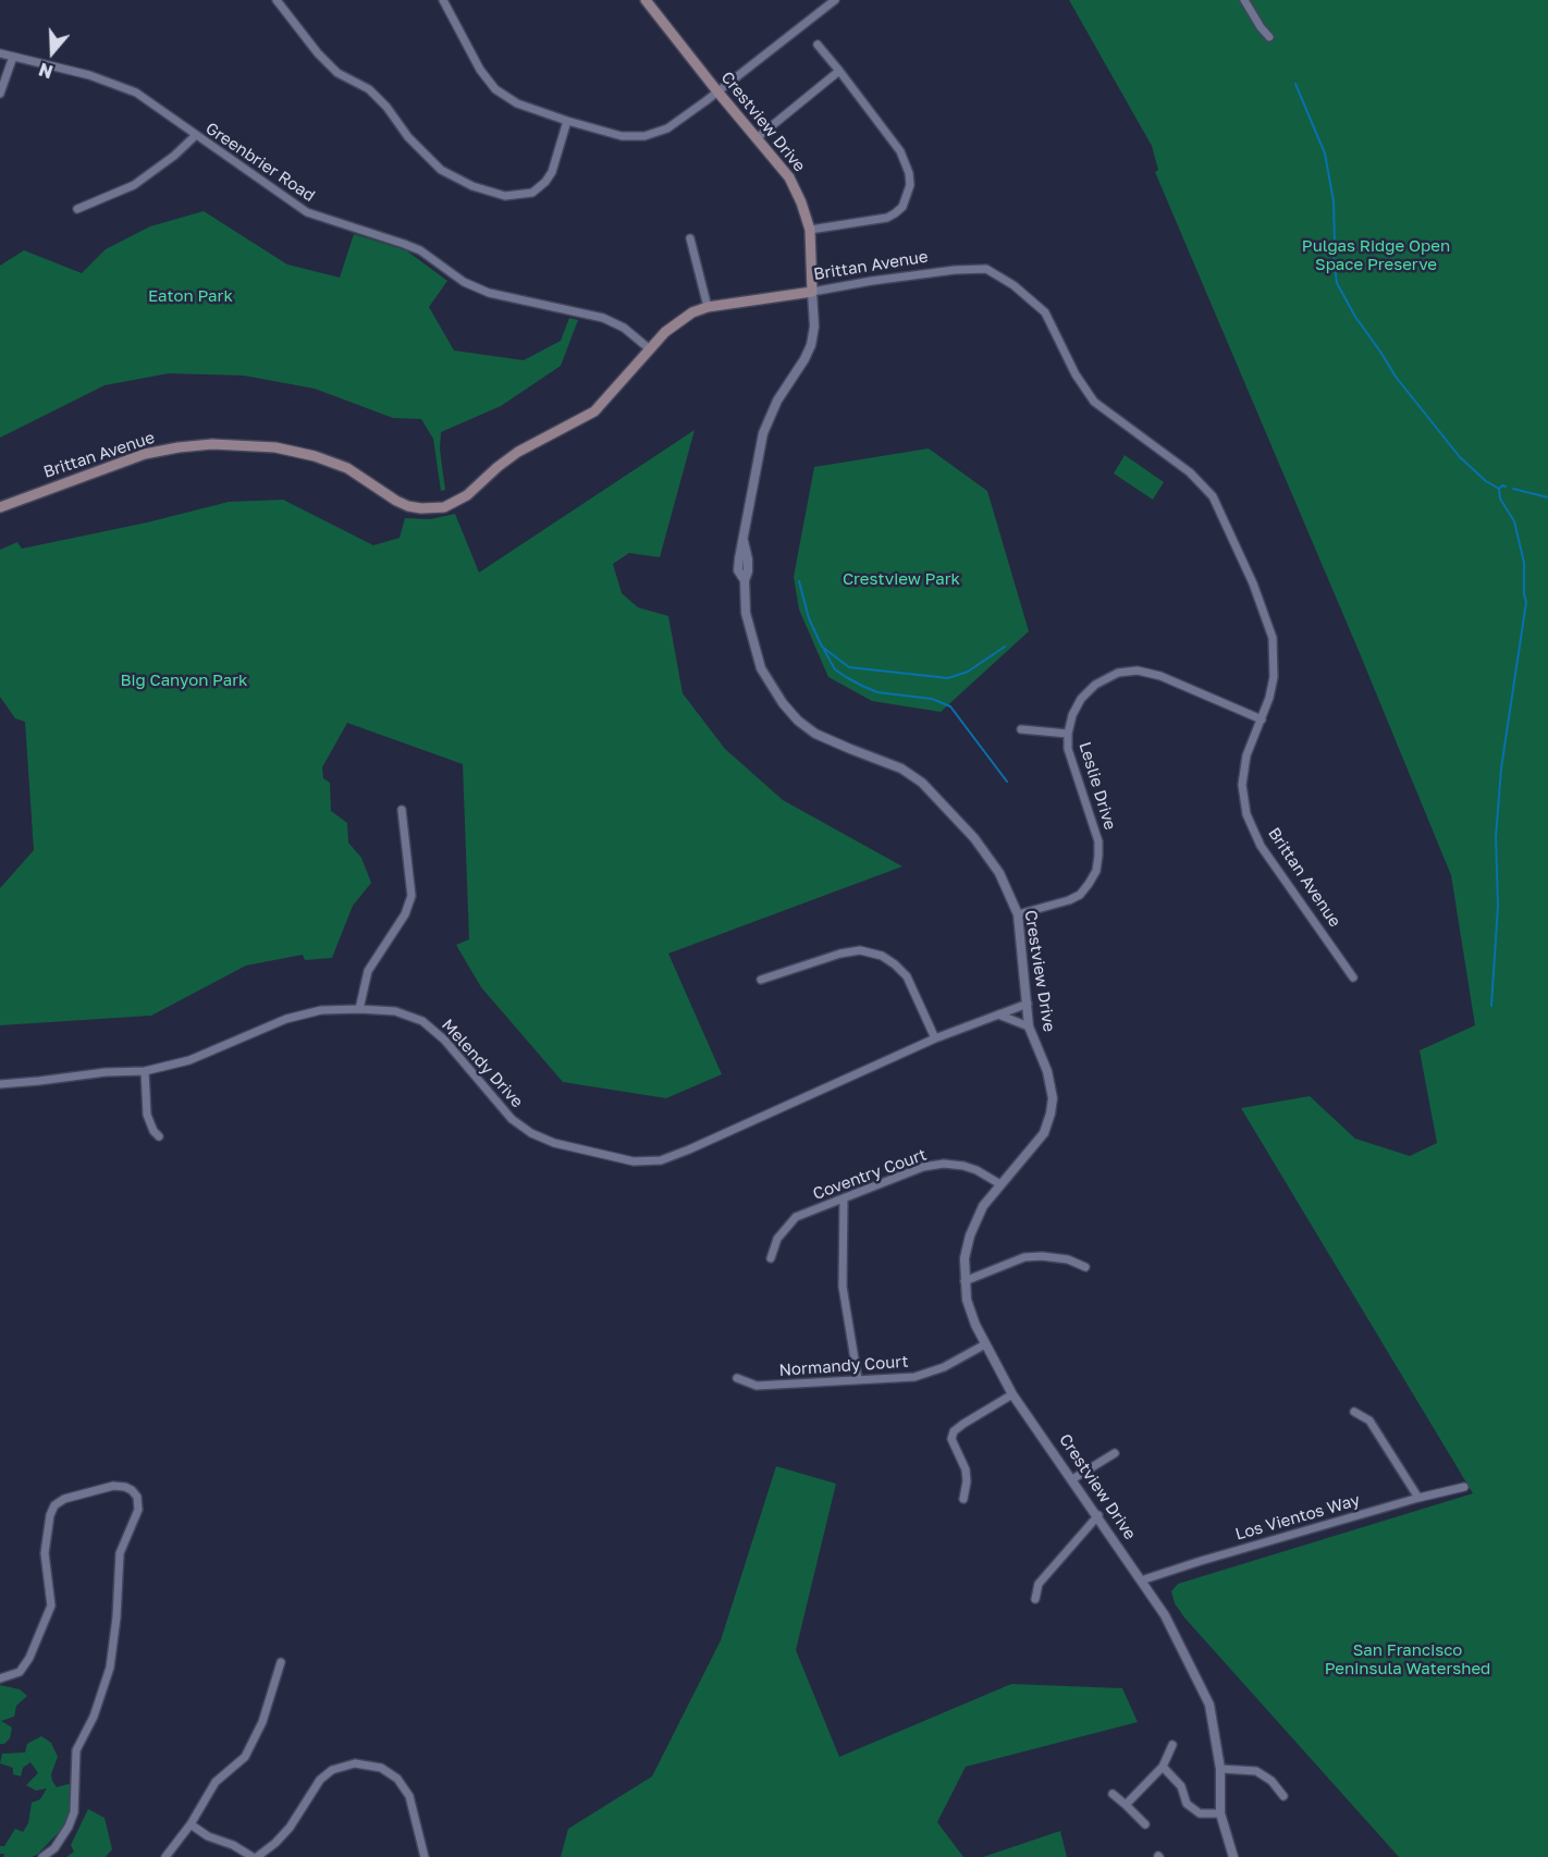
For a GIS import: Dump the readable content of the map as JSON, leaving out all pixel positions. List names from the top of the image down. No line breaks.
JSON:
{"streets":{"main road":["Crestview Drive","Brittan Avenue"],"street":["Greenbrier Road","Leslie Drive","Melendy Drive","Coventry Court","Normandy Court","Los Vientos Way"]},"crossings":[["Crestview Drive","Brittan Avenue"],["Crestview Drive","Leslie Drive"],["Crestview Drive","Melendy Drive"],["Crestview Drive","Coventry Court"],["Crestview Drive","Normandy Court"],["Crestview Drive","Los Vientos Way"],["Greenbrier Road","Brittan Avenue"],["Brittan Avenue","Leslie Drive"]],"parks":["Pulgas Ridge Open Space Preserve","Eaton Park","Crestview Park","Big Canyon Park","San Francisco Peninsula Watershed"],"north":"bottom"}
